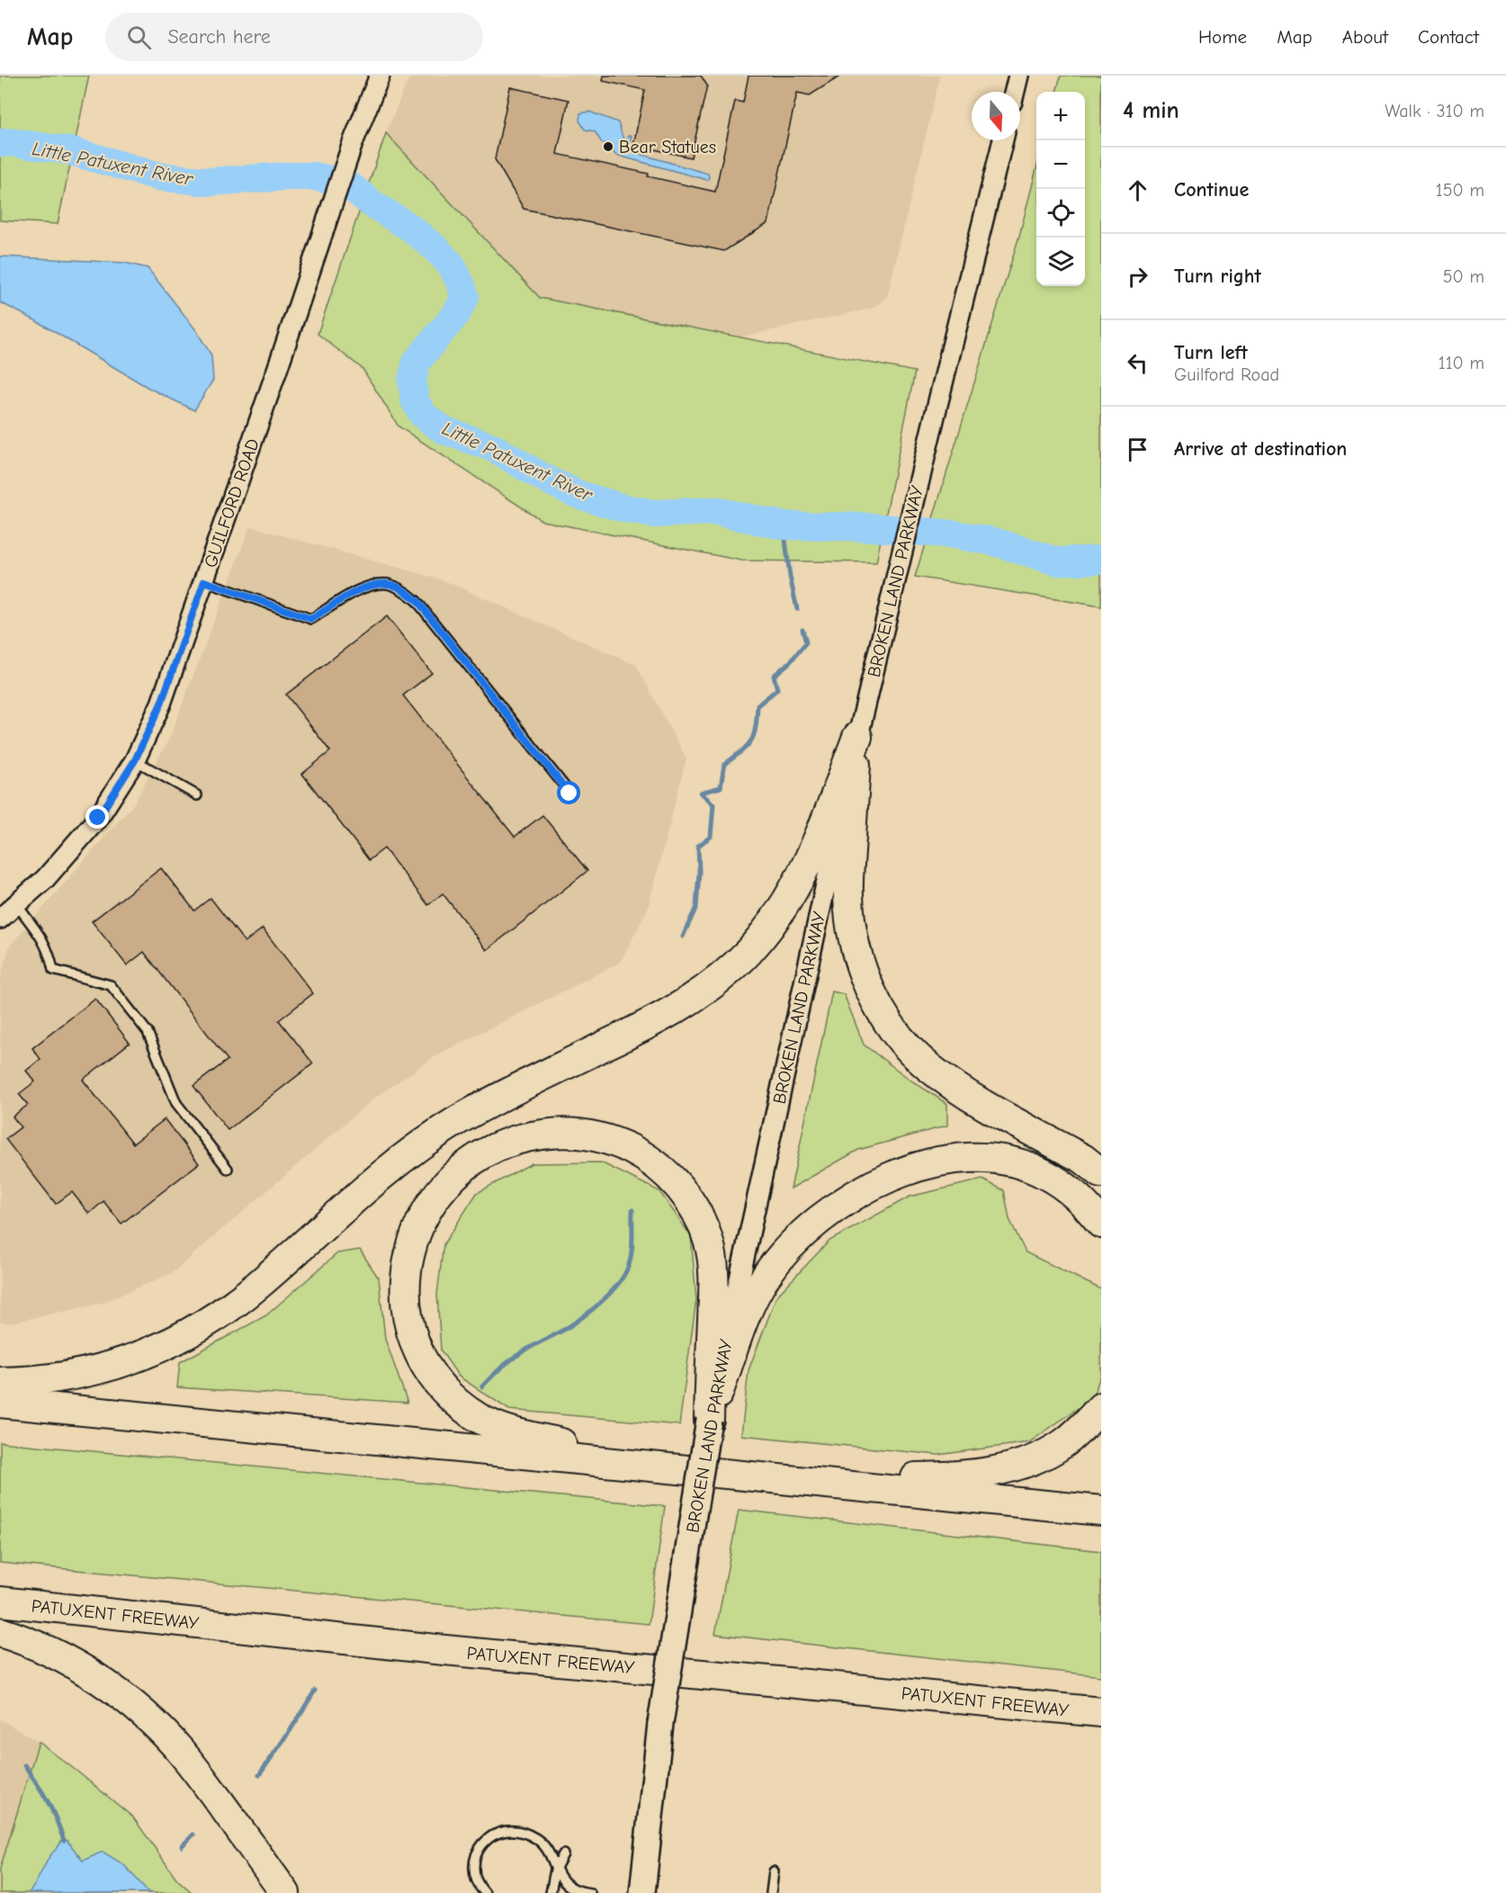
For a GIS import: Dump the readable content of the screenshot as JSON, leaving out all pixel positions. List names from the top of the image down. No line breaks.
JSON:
{"streets":{"highway":["PATUXENT FREEWAY"],"main road":["BROKEN LAND PARKWAY"],"street":["GUILFORD ROAD"]},"water":["Little Patuxent River"],"places":["Bear Statues"],"north":"bottom","page":{"header":"Map","search":"Search here","nav":["Home","Map","About","Contact"],"heading":["4 min","Walk · 310 m"],"map_buttons":["+","−"],"list":[["Continue","150 m"],["Turn right","50 m"],["Turn left","Guilford Road","110 m"],"Arrive at destination"]}}
